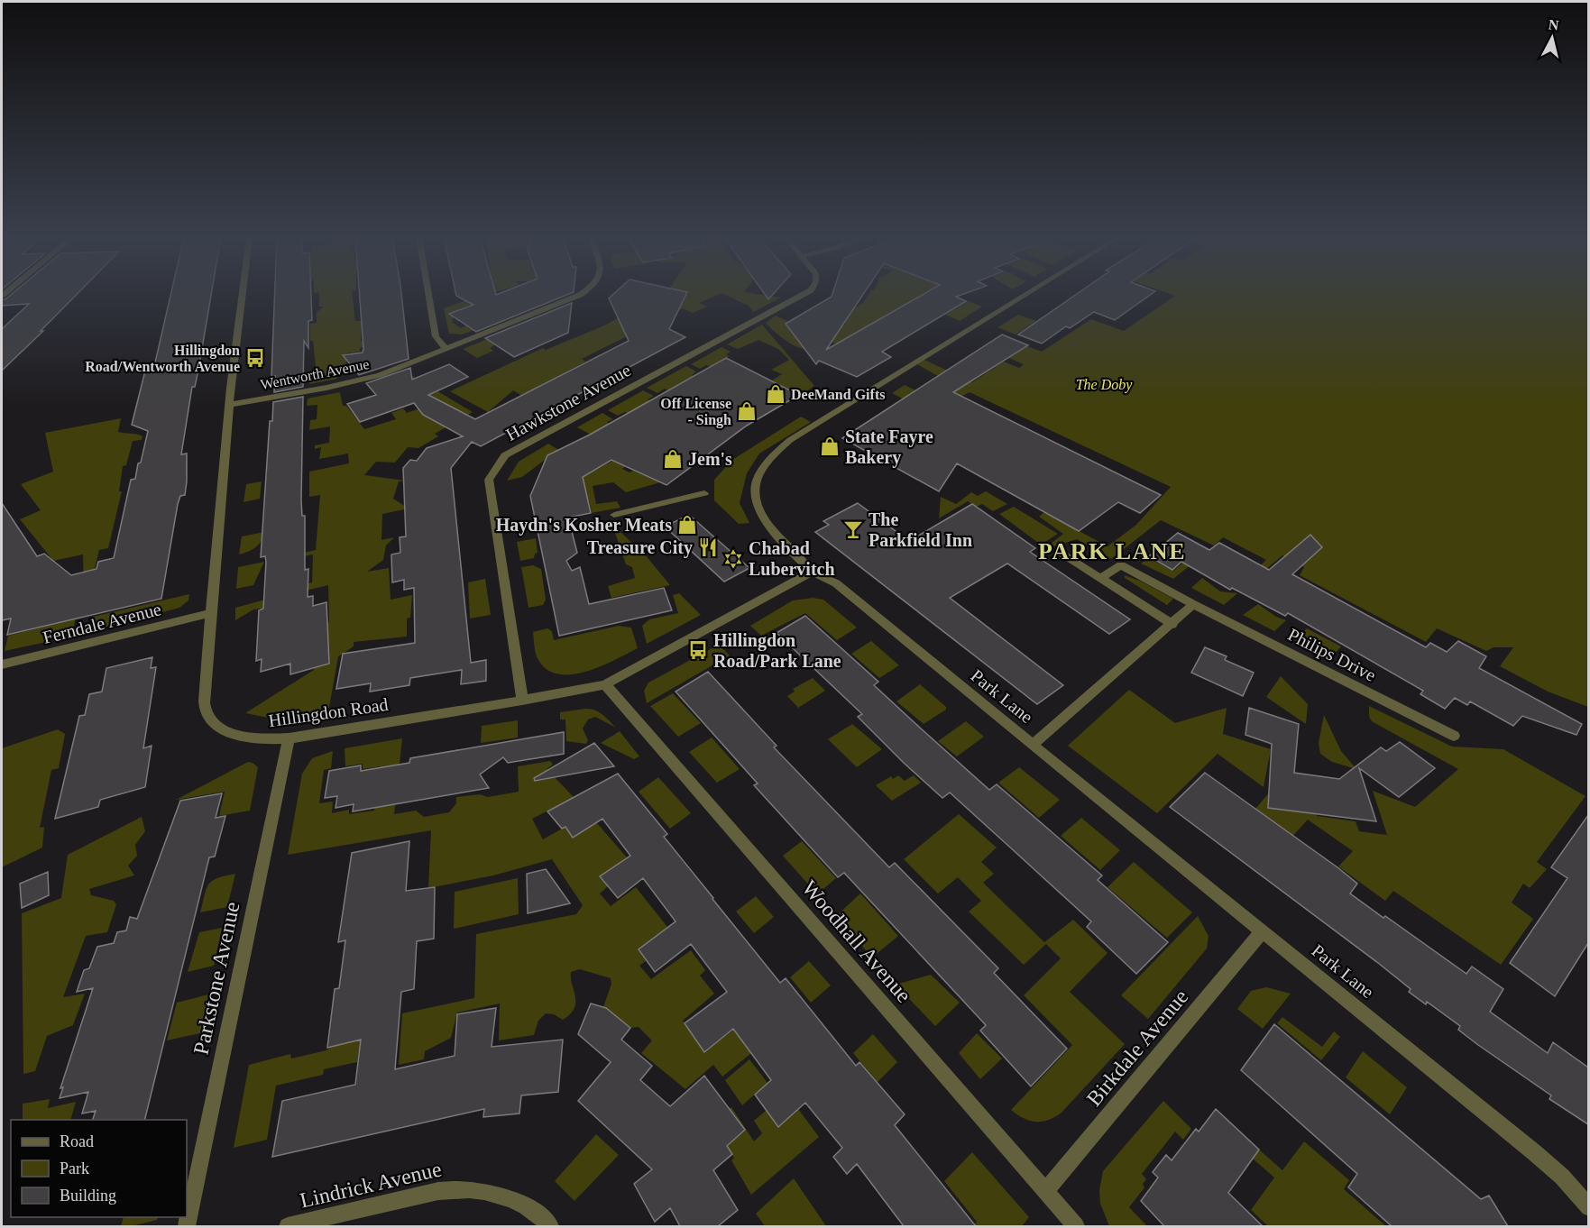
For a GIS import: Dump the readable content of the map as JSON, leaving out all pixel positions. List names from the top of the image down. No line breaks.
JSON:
{"streets":{"street":["Wentworth Avenue","Hawkstone Avenue","Ferndale Avenue","Philips Drive","Park Lane","Hillingdon Road","Woodhall Avenue","Parkstone Avenue","Birkdale Avenue","Lindrick Avenue"]},"crossings":[["Wentworth Avenue","Hillingdon Road"],["Hawkstone Avenue","Hillingdon Road"],["Ferndale Avenue","Hillingdon Road"],["Park Lane","Hillingdon Road"],["Park Lane","Birkdale Avenue"],["Hillingdon Road","Woodhall Avenue"],["Hillingdon Road","Parkstone Avenue"],["Woodhall Avenue","Birkdale Avenue"]],"districts":["PARK LANE"],"parks":["The Doby"],"places":{"bus stop":["Hillingdon Road/Wentworth Avenue","Hillingdon Road/Park Lane"],"shop":["DeeMand Gifts","Off License - Singh","State Fayre Bakery","Jem's","Haydn's Kosher Meats"],"bar":["The Parkfield Inn"],"restaurant":["Treasure City"],"synagogue":["Chabad Lubervitch"]},"legend":["Road","Park","Building"],"north":"top"}
